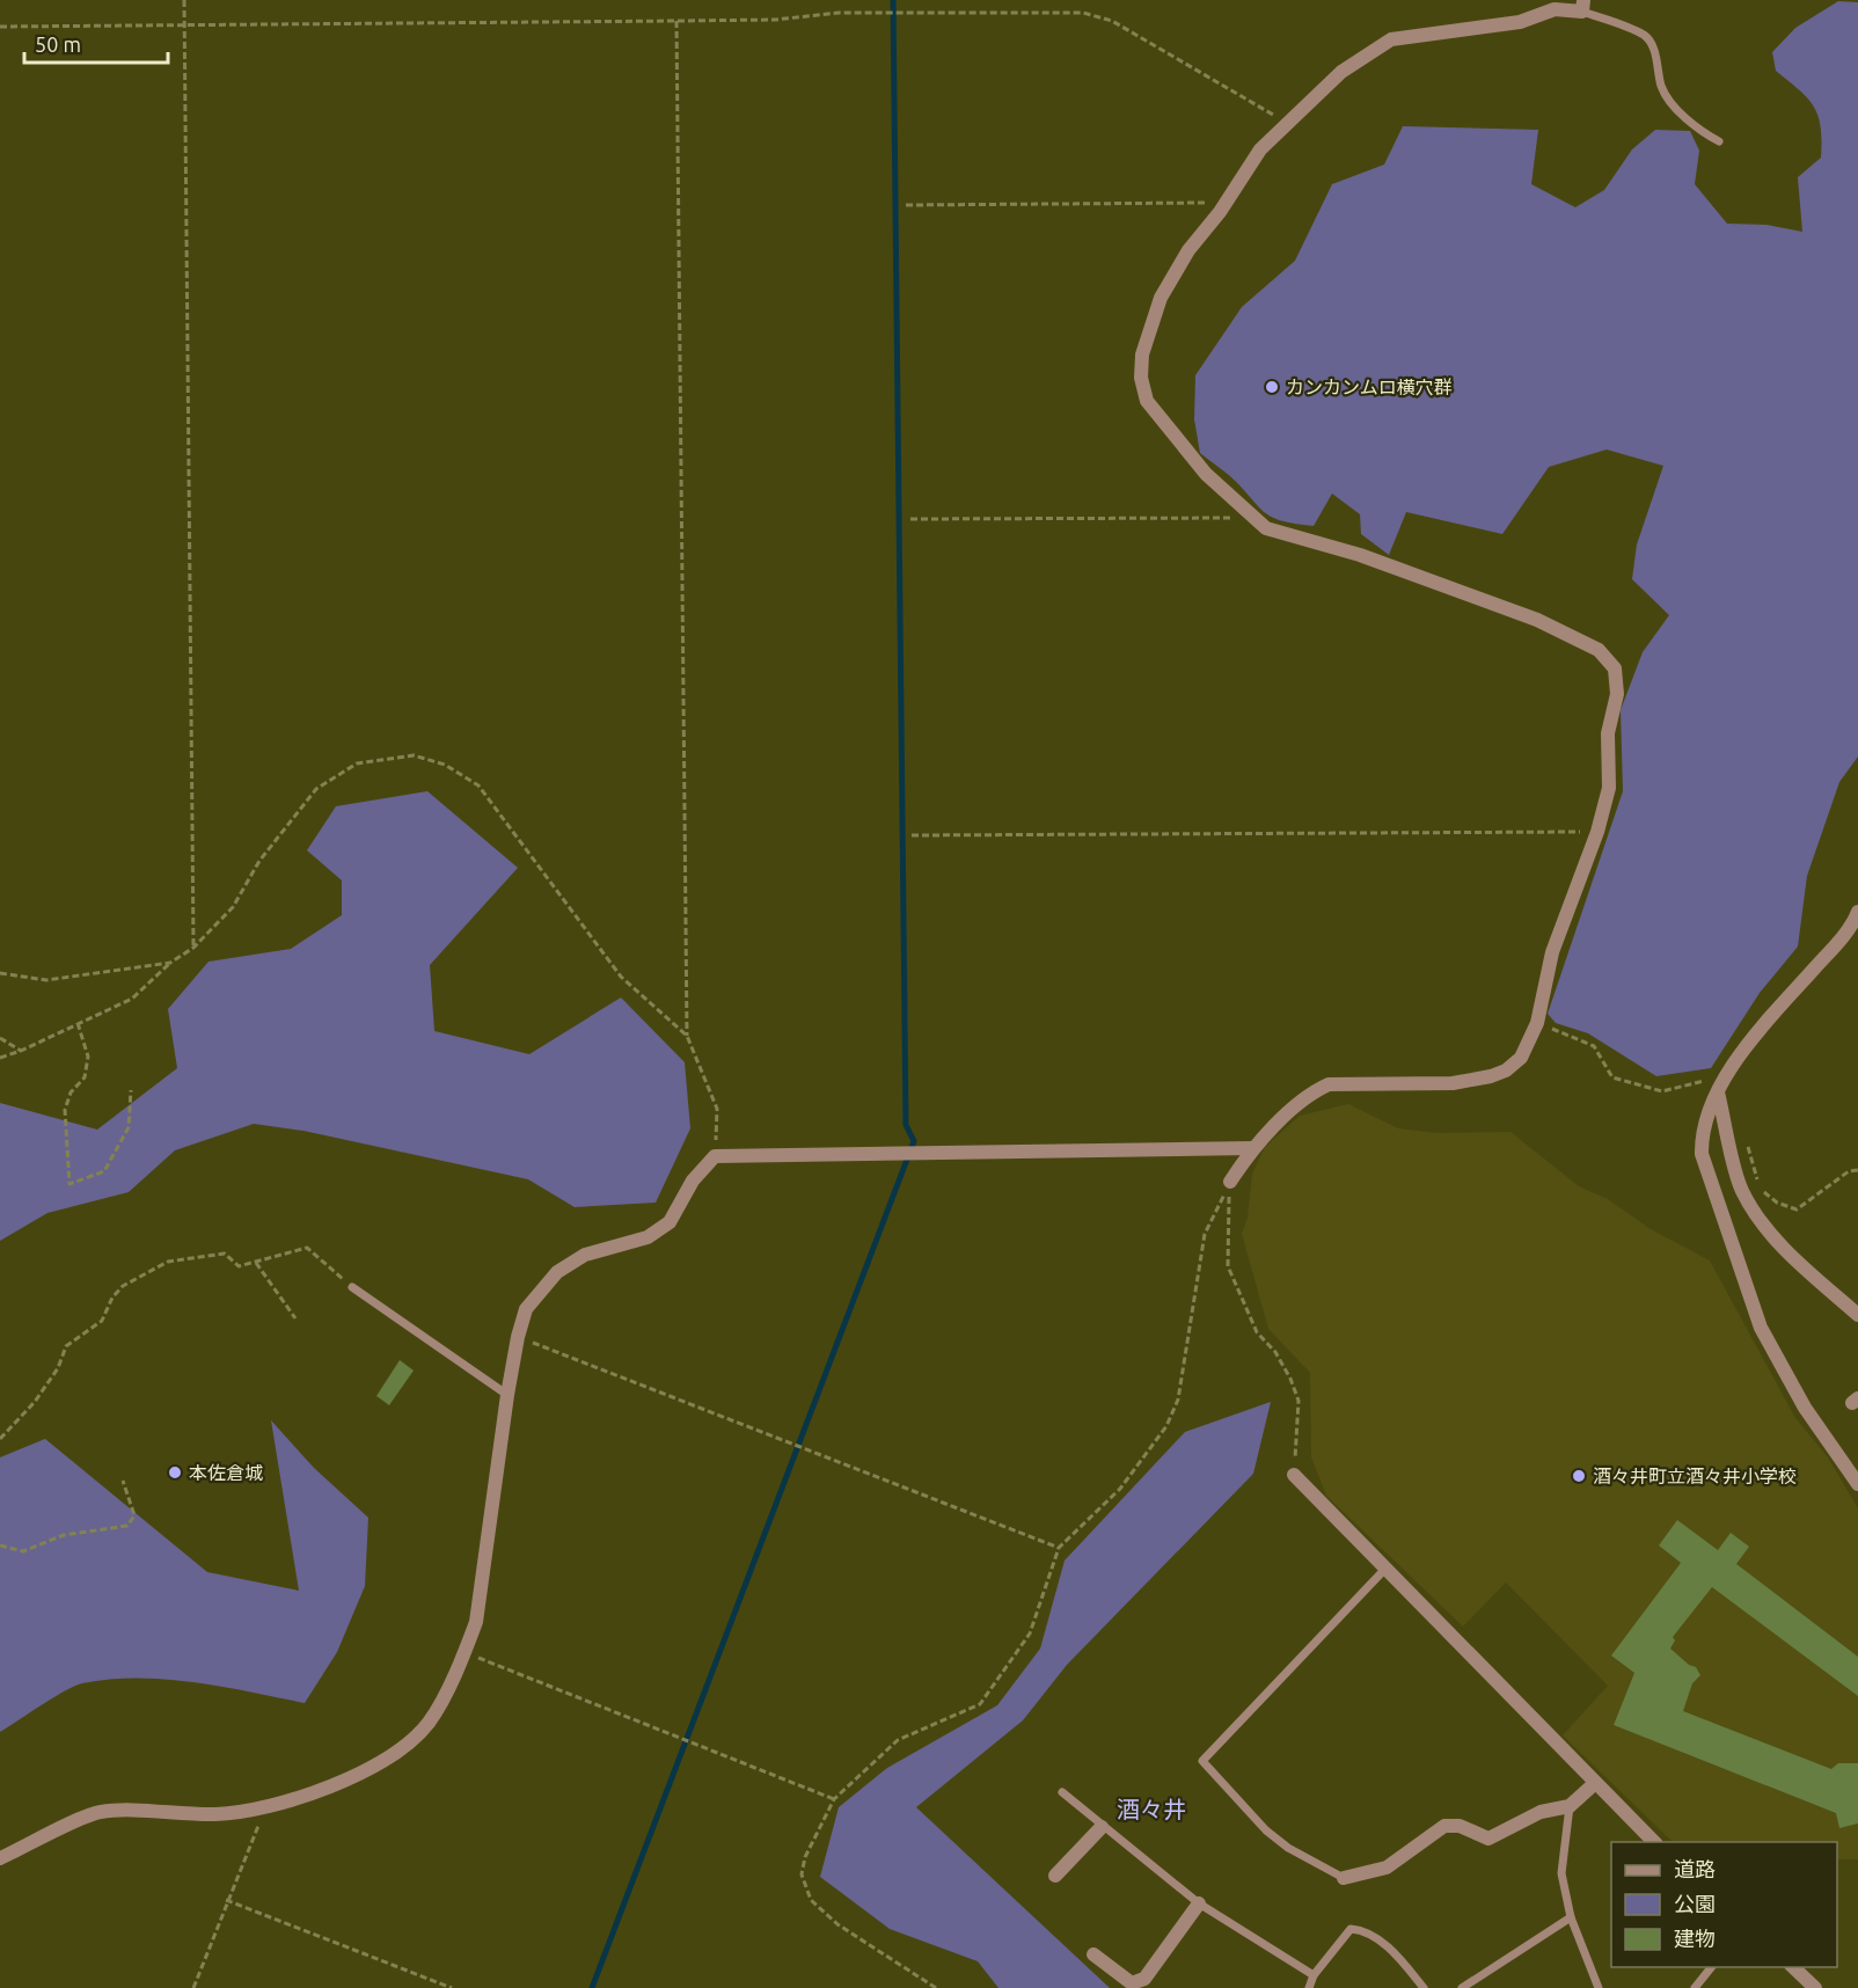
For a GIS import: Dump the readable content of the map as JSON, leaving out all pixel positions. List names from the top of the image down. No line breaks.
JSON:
{"districts":["酒々井"],"places":["カンカンムロ横穴群","本佐倉城","酒々井町立酒々井小学校"],"legend":["道路","公園","建物"],"scale_bar":"50 m"}
